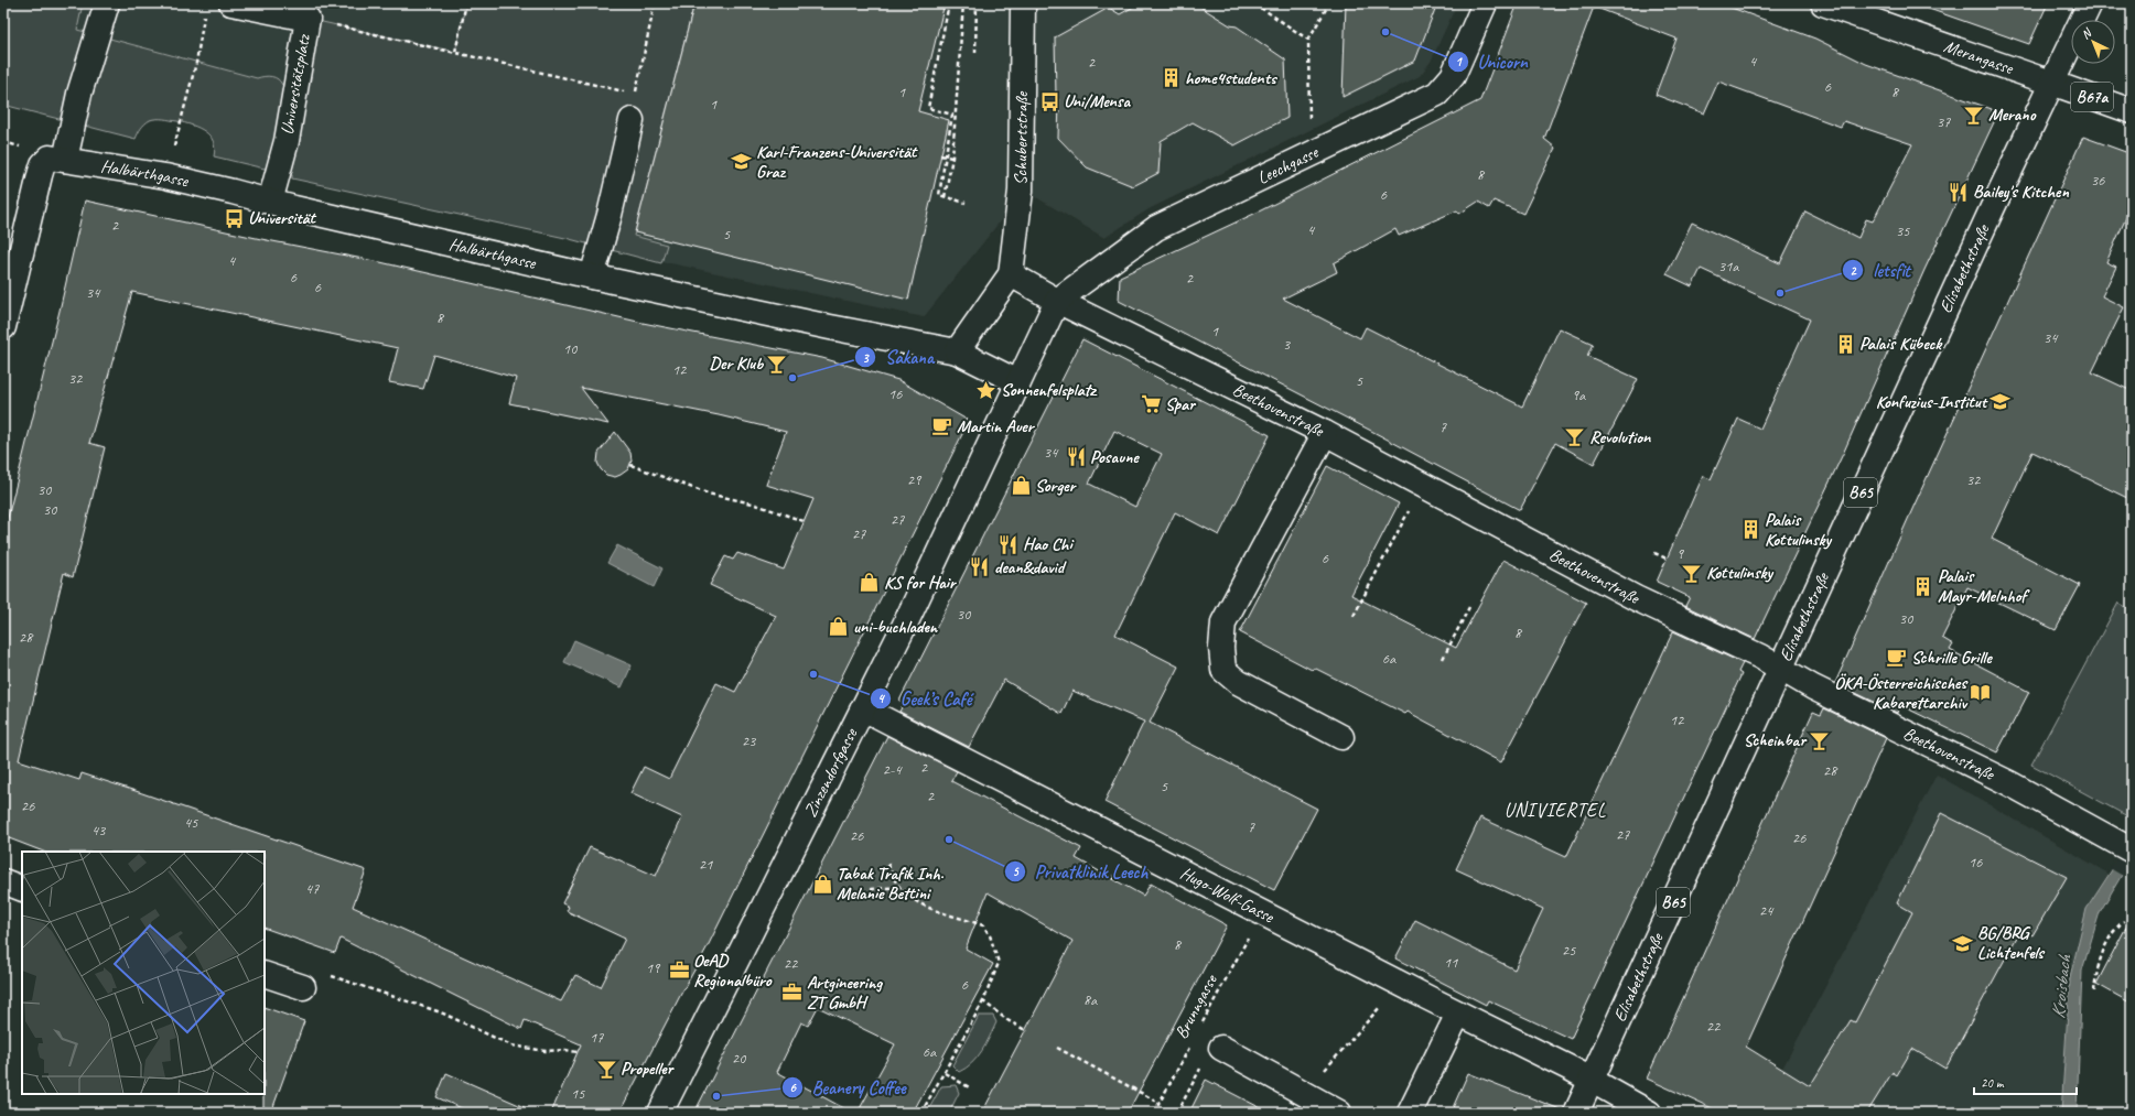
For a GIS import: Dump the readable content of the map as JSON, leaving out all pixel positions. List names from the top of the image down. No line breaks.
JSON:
{"streets":{"street":["Merangasse","Universitätsplatz","B67a","Schubertstraße","Leechgasse","Halbärthgasse","Elisabethstraße","Beethovenstraße","B65","Zinzendorfgasse","Hugo-Wolf-Gasse"],"path":["Brunngasse"]},"crossings":[["Merangasse","Elisabethstraße"],["Universitätsplatz","Halbärthgasse"],["Leechgasse","Beethovenstraße"],["Elisabethstraße","Beethovenstraße"],["Elisabethstraße","Hugo-Wolf-Gasse"],["Zinzendorfgasse","Hugo-Wolf-Gasse"],["Hugo-Wolf-Gasse","Brunngasse"]],"districts":["UNIVIERTEL"],"water":["Kroisbach"],"places":{"other":["Unicorn","letsfit","Sakana","Geek’s Café","Privatklinik Leech","Beanery Coffee"],"building":["home4students","Palais Kübeck","Palais Kottulinsky","Palais Mayr-Melnhof"],"bus stop":["Uni/Mensa","Universität"],"bar":["Merano","Der Klub","Revolution","Kottulinsky","Scheinbar","Propeller"],"school or university":["Karl-Franzens-Universität Graz","Konfuzius-Institut","BG/BRG Lichtenfels"],"restaurant":["Bailey's Kitchen","Posaune","Hao Chi","dean&david"],"place":["Sonnenfelsplatz"],"supermarket":["Spar"],"cafe":["Martin Auer","Schrille Grille"],"shop":["Sorger","KS for Hair","uni-buchladen","Tabak Trafik Inh. Melanie Bettini"],"library":["ÖKA-Österreichisches Kabarettarchiv"],"office":["OeAD Regionalbüro","Artgineering ZT GmbH"]},"house_numbers":["4","2","6","1","8","1","37","8","36","6","2","4","35","5","4","31a","6","2","6","34","8","1","34","3","10","12","32","5","16","9a","7","34","29","32","30","30","27","27","9","6","30","30","8","28","6a","12","23","2","2-4","28","5","2","26","45","7","43","27","26","26","16","21","47","24","8","25","11","22","19","6","8a","22","17","6a","20","15"],"scale_bar":"20 m","north":"top left"}
